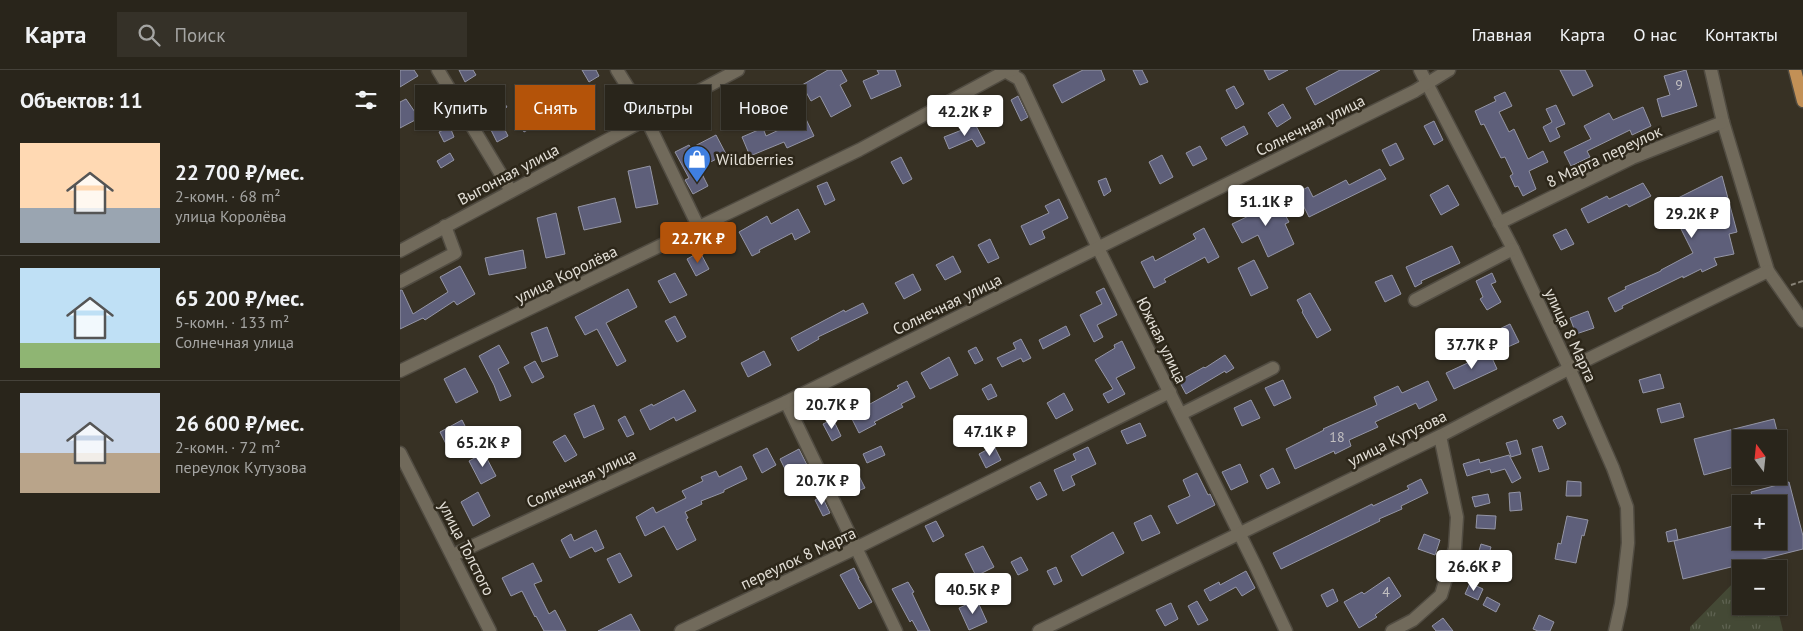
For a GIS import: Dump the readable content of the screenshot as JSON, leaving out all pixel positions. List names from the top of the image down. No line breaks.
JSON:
{"streets":{"street":["Солнечная улица","8 Марта переулок","Выгонная улица","улица Королёва","улица 8 Марта","Южная улица","улица Кутузова","улица Толстого","переулок 8 Марта"]},"crossings":[["Солнечная улица","улица 8 Марта"],["Солнечная улица","Южная улица"],["Солнечная улица","улица Толстого"],["8 Марта переулок","улица 8 Марта"],["улица Королёва","Южная улица"],["улица 8 Марта","улица Кутузова"],["Южная улица","улица Кутузова"],["Южная улица","переулок 8 Марта"]],"places":{"shop":["Wildberries"]},"house_numbers":["9","18","4"],"north":"top","page":{"header":"Карта","search":"Поиск","nav":["Главная","Карта","О нас","Контакты"],"heading":"Объектов: 11","chip":["Купить","Снять","Фильтры","Новое"],"price":["42.2K ₽","51.1K ₽","29.2K ₽","22.7K ₽","37.7K ₽","20.7K ₽","47.1K ₽","65.2K ₽","20.7K ₽","26.6K ₽","40.5K ₽"],"list":[{"name":"22 700 ₽/мес.","note":"2-комн. · 68 m² · улица Королёва"},{"name":"65 200 ₽/мес.","note":"5-комн. · 133 m² · Солнечная улица"},{"name":"26 600 ₽/мес.","note":"2-комн. · 72 m² · переулок Кутузова"}],"map_buttons":["+","−"]}}
